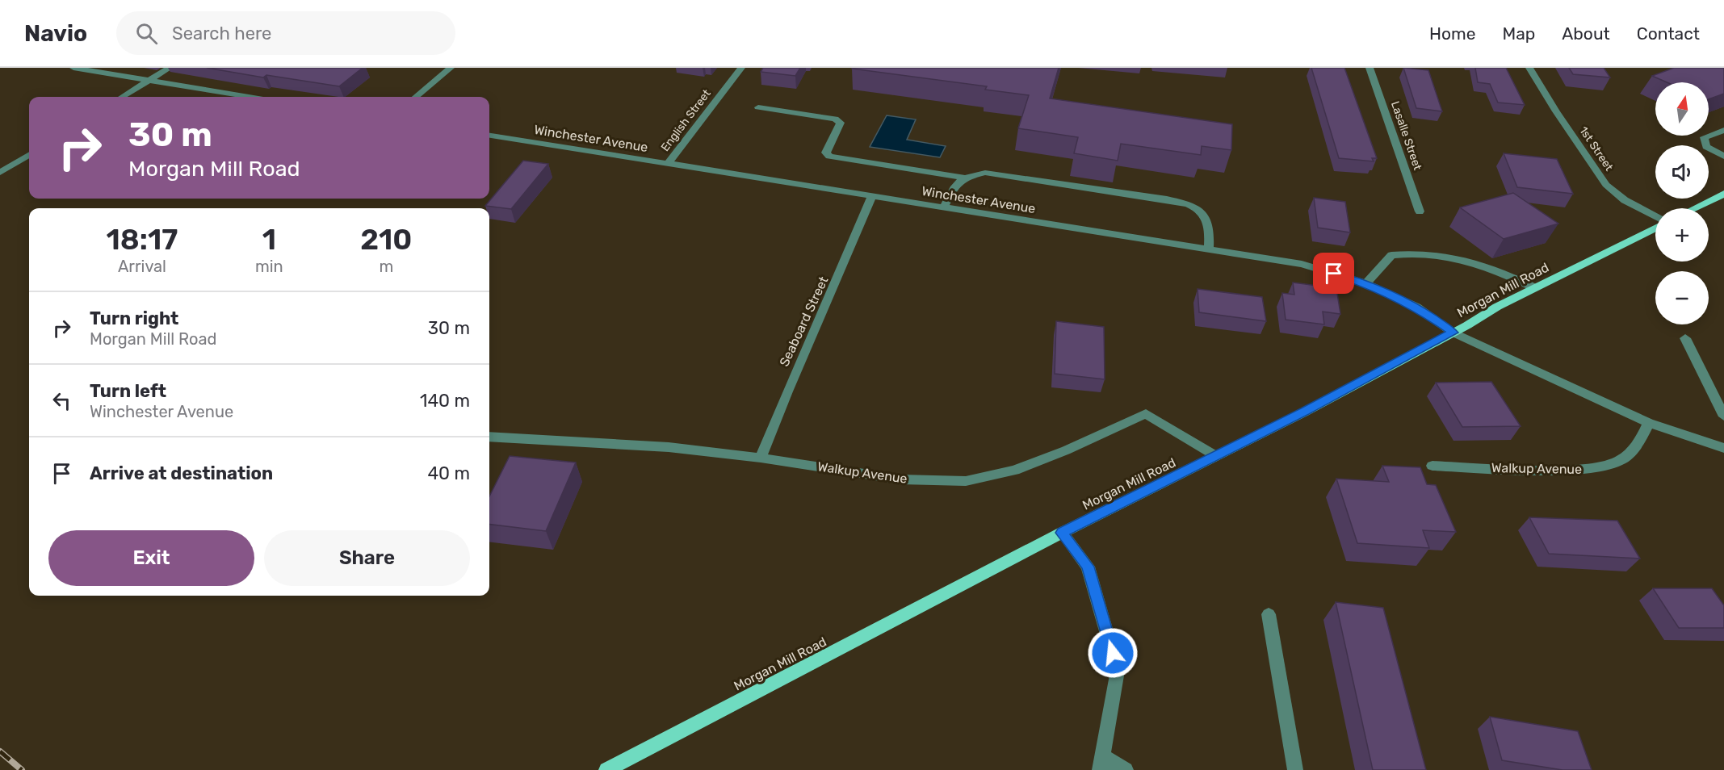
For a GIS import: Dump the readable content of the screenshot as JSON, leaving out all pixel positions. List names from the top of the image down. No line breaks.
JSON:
{"streets":{"main road":["Morgan Mill Road"],"street":["English Street","Lasalle Street","Winchester Avenue","1st Street","Seaboard Street","Walkup Avenue"]},"crossings":[["English Street","Winchester Avenue"],["Winchester Avenue","Morgan Mill Road"],["Winchester Avenue","Seaboard Street"],["Morgan Mill Road","Walkup Avenue"],["Seaboard Street","Walkup Avenue"]],"north":"top","page":{"header":"Navio","search":"Search here","nav":["Home","Map","About","Contact"],"map_buttons":["+","−"],"turn":["30 m","Morgan Mill Road"],"eta":["18:17","Arrival","1","min","210","m"],"list":[{"name":"Turn right","note":"Morgan Mill Road","value":"30 m"},{"name":"Turn left","note":"Winchester Avenue","value":"140 m"},{"name":"Arrive at destination","value":"40 m"}],"buttons":["Exit","Share"]}}
